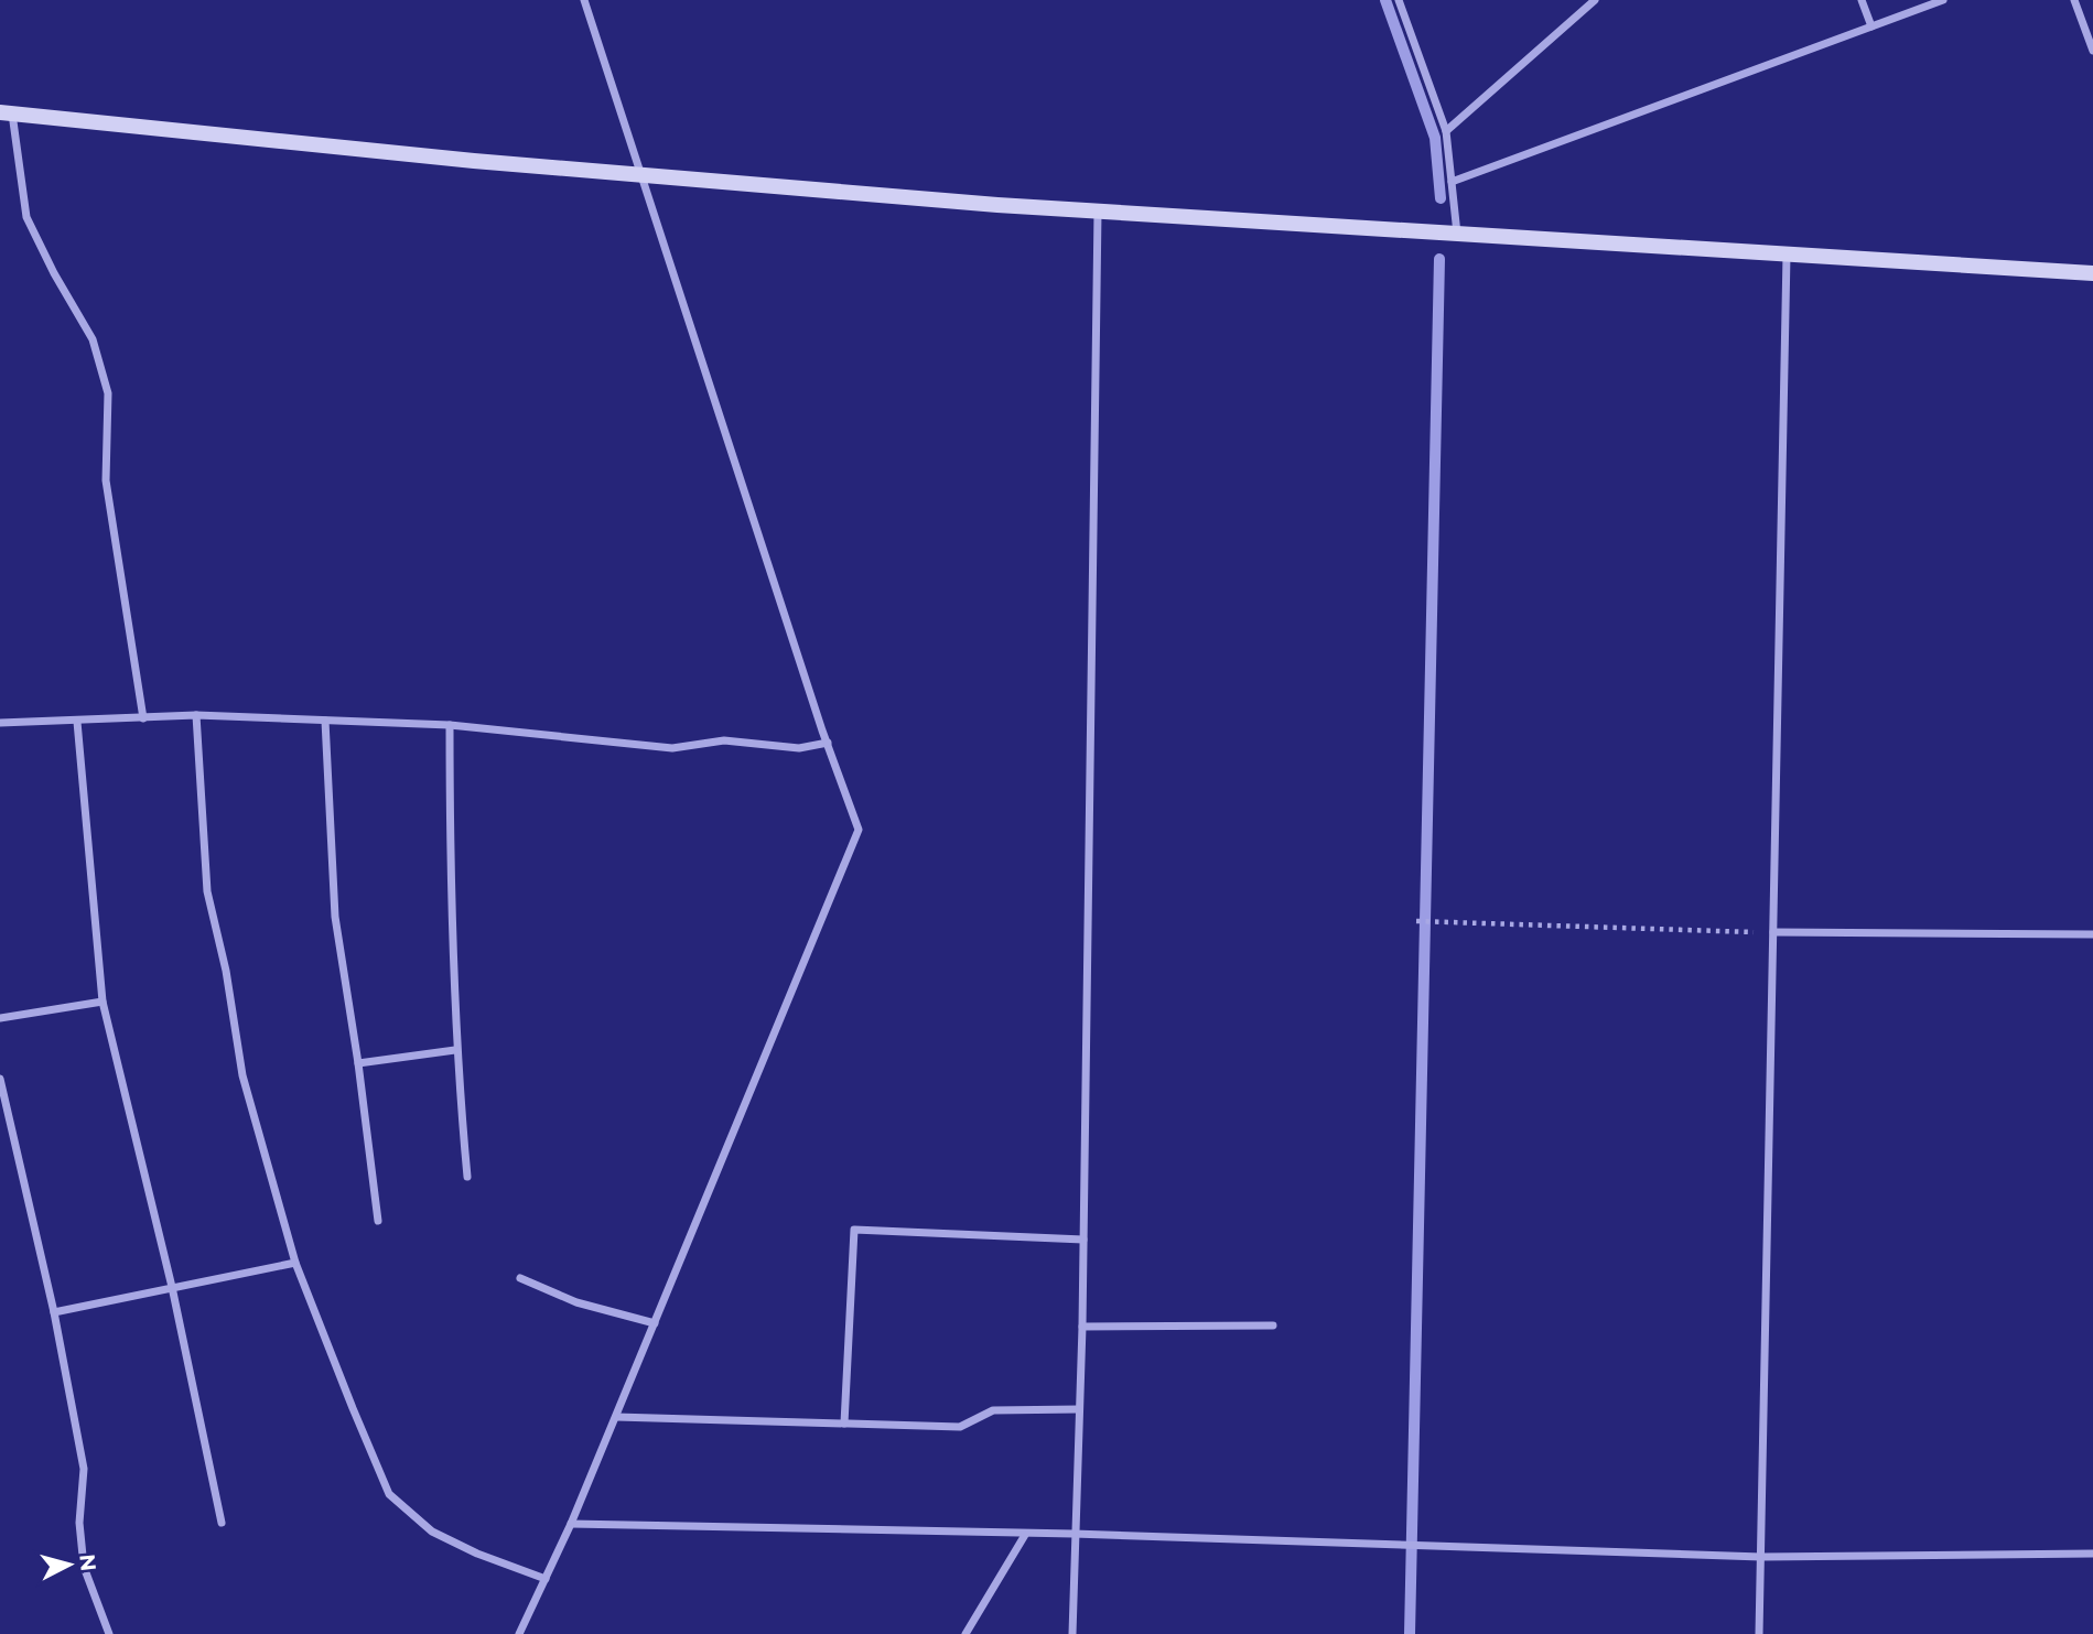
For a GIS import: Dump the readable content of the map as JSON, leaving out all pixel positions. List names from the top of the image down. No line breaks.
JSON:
{"north":"right"}
